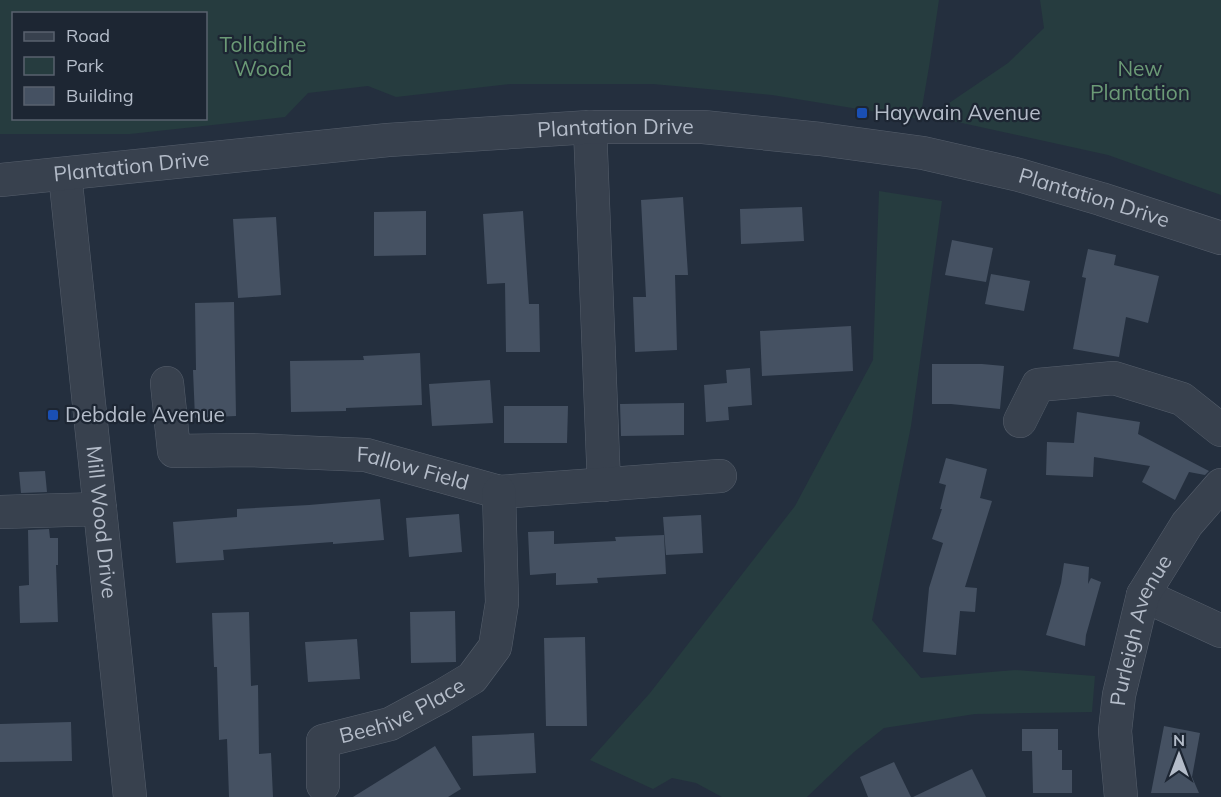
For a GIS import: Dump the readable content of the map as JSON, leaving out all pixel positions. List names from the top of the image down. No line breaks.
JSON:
{"streets":{"street":["Plantation Drive","Fallow Field","Mill Wood Drive","Purleigh Avenue","Beehive Place"]},"crossings":[["Plantation Drive","Mill Wood Drive"],["Fallow Field","Beehive Place"]],"parks":["Tolladine Wood","New Plantation"],"places":{"transit":["Haywain Avenue","Debdale Avenue"]},"legend":["Road","Park","Building"],"north":"top"}
